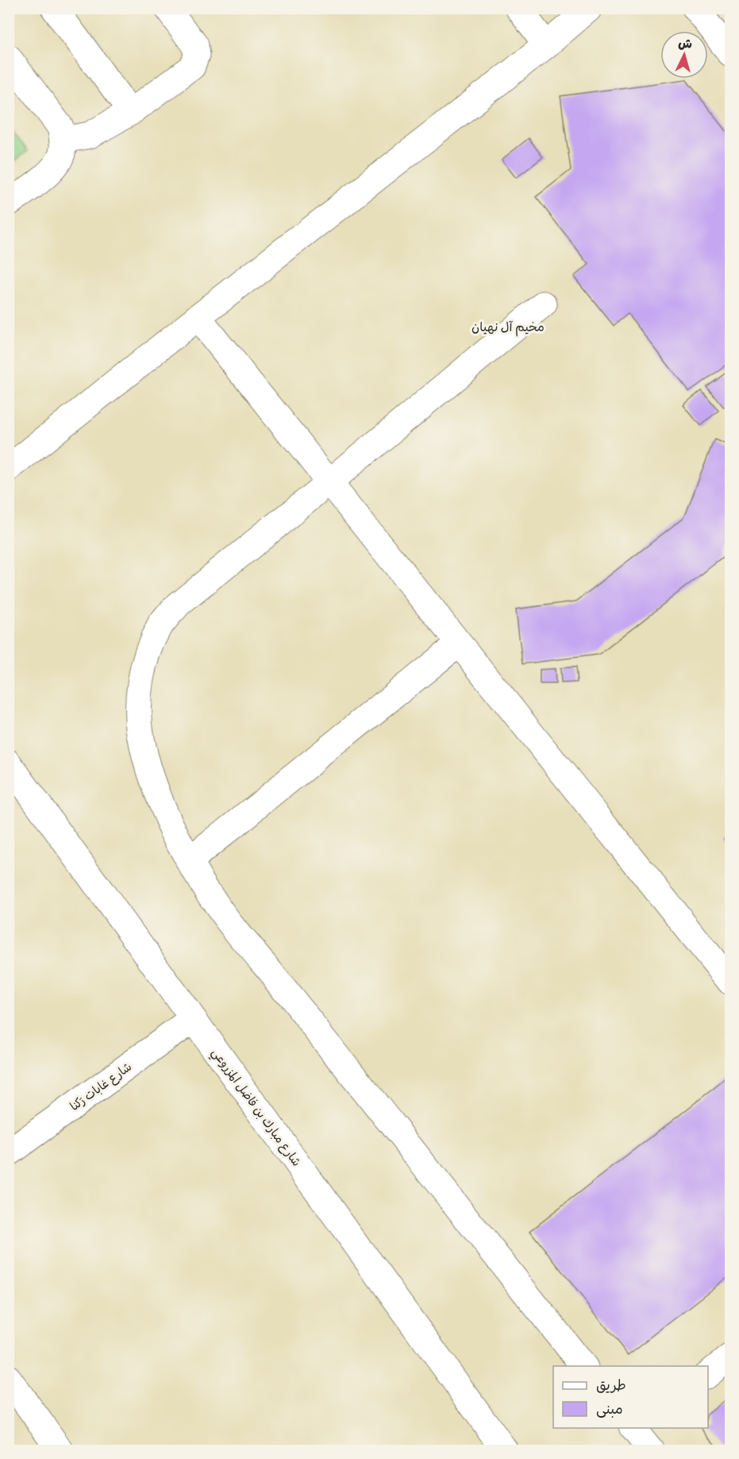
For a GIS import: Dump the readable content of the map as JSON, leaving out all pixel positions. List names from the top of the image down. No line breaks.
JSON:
{"streets":{"street":["شارع غابات رَكنا","شارع مبارك بن فاضل المزروعي"]},"crossings":[["شارع غابات رَكنا","شارع مبارك بن فاضل المزروعي"]],"districts":["مخيم آل نهيان"],"legend":["طريق","مبنى"],"north":"top"}
